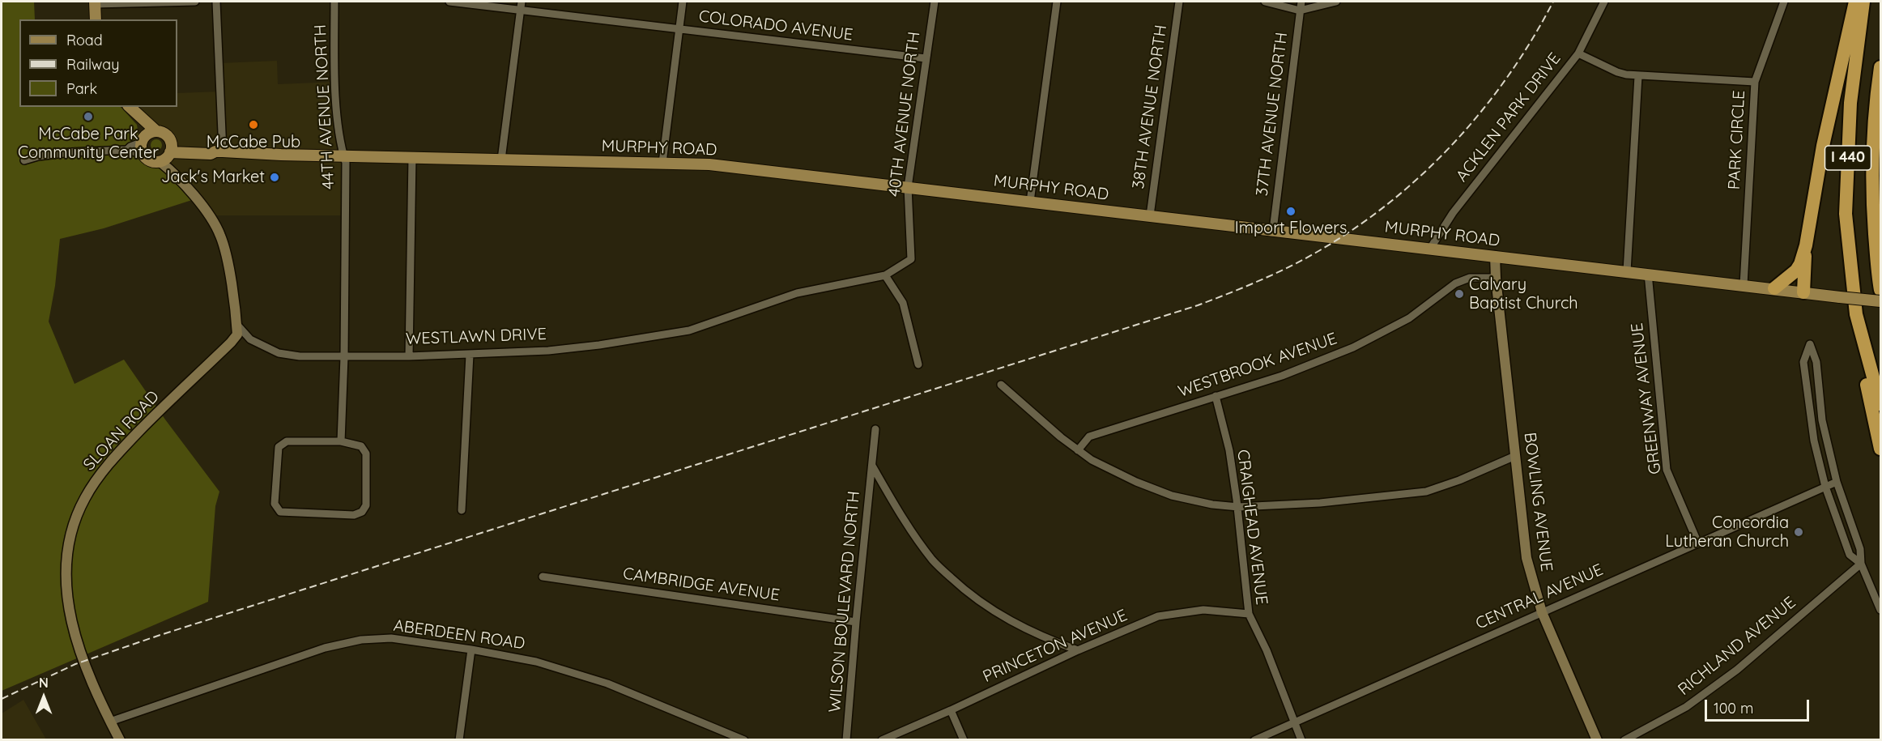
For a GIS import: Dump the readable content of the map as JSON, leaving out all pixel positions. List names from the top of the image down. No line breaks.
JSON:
{"streets":{"highway":["I 440"],"main road":["MURPHY ROAD"],"street":["COLORADO AVENUE","44TH AVENUE NORTH","38TH AVENUE NORTH","40TH AVENUE NORTH","37TH AVENUE NORTH","ACKLEN PARK DRIVE","PARK CIRCLE","WESTLAWN DRIVE","WESTBROOK AVENUE","GREENWAY AVENUE","SLOAN ROAD","BOWLING AVENUE","CRAIGHEAD AVENUE","CAMBRIDGE AVENUE","CENTRAL AVENUE","WILSON BOULEVARD NORTH","ABERDEEN ROAD","PRINCETON AVENUE","RICHLAND AVENUE"]},"crossings":[["COLORADO AVENUE","40TH AVENUE NORTH"],["44TH AVENUE NORTH","MURPHY ROAD"],["44TH AVENUE NORTH","WESTLAWN DRIVE"],["38TH AVENUE NORTH","MURPHY ROAD"],["40TH AVENUE NORTH","MURPHY ROAD"],["40TH AVENUE NORTH","WESTLAWN DRIVE"],["37TH AVENUE NORTH","MURPHY ROAD"],["ACKLEN PARK DRIVE","MURPHY ROAD"],["PARK CIRCLE","MURPHY ROAD"],["MURPHY ROAD","GREENWAY AVENUE"],["MURPHY ROAD","BOWLING AVENUE"],["WESTLAWN DRIVE","SLOAN ROAD"],["WESTBROOK AVENUE","BOWLING AVENUE"],["WESTBROOK AVENUE","CRAIGHEAD AVENUE"],["GREENWAY AVENUE","CENTRAL AVENUE"],["SLOAN ROAD","ABERDEEN ROAD"],["BOWLING AVENUE","CENTRAL AVENUE"],["CRAIGHEAD AVENUE","CENTRAL AVENUE"],["CRAIGHEAD AVENUE","PRINCETON AVENUE"],["CAMBRIDGE AVENUE","WILSON BOULEVARD NORTH"]],"places":["McCabe Park Community Center","McCabe Pub","Jack's Market","Import Flowers","Calvary Baptist Church","Concordia Lutheran Church"],"legend":["Road","Railway","Park"],"scale_bar":"100 m","north":"top"}
